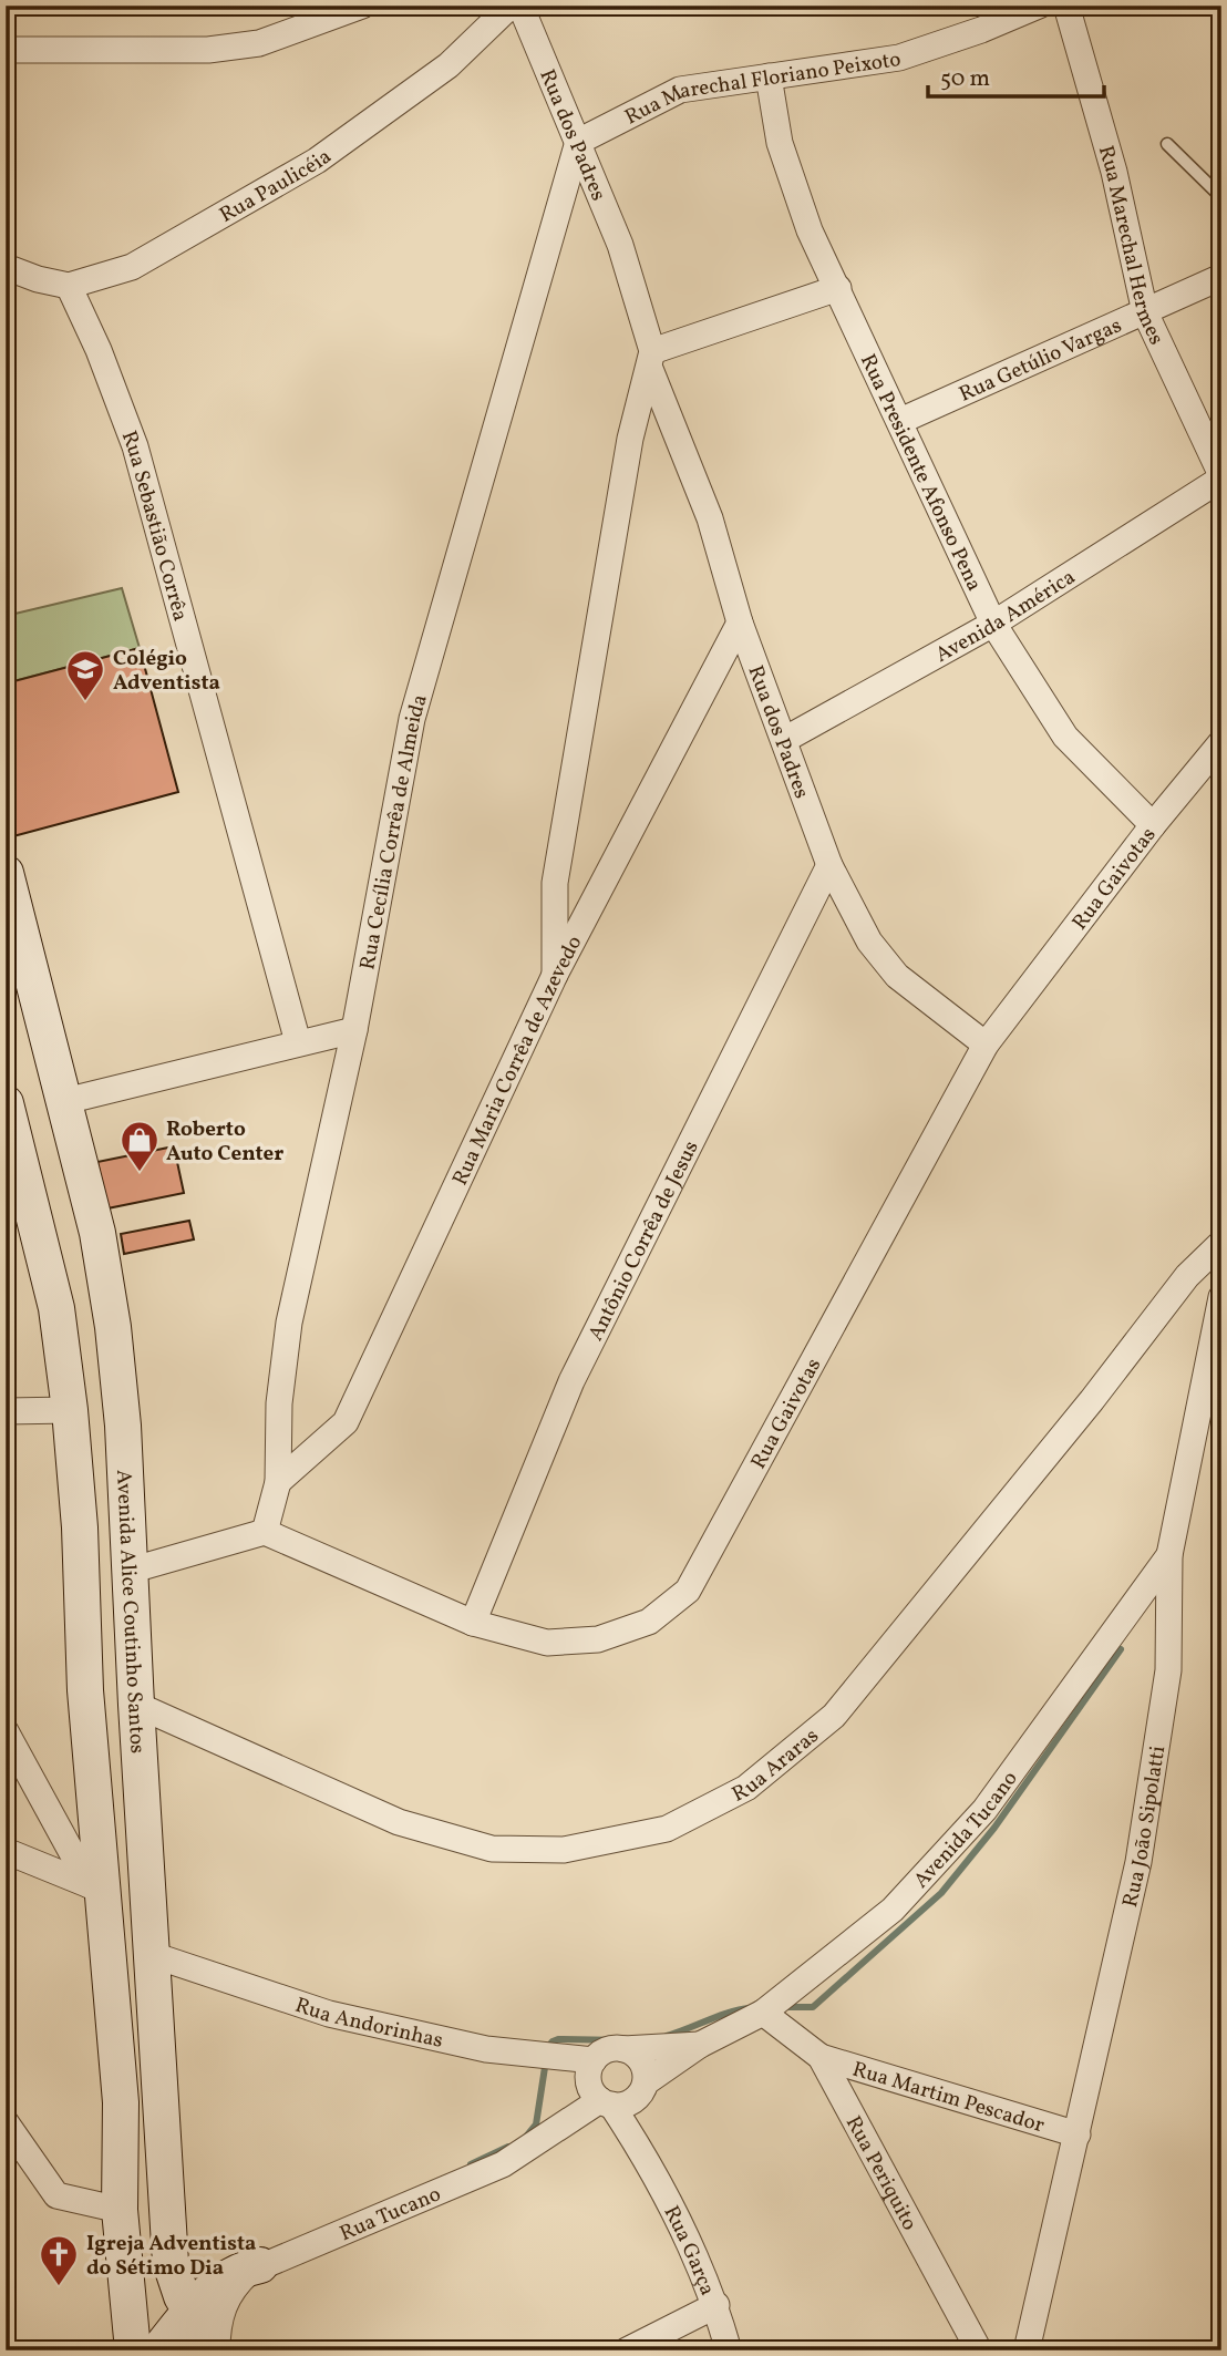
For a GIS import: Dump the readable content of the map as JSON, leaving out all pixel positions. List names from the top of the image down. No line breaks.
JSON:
{"streets":{"main road":["Avenida Alice Coutinho Santos"],"street":["Rua Marechal Floriano Peixoto","Rua dos Padres","Rua Paulicéia","Rua Marechal Hermes","Rua Getúlio Vargas","Rua Presidente Afonso Pena","Rua Sebastião Corrêa","Avenida América","Rua Cecília Corrêa de Almeida","Rua Gaivotas","Rua Maria Corrêa de Azevedo","Antônio Corrêa de Jesus","Rua Araras","Rua João Sipolatti","Avenida Tucano","Rua Andorinhas","Rua Martim Pescador","Rua Periquito","Rua Tucano","Rua Garça"]},"crossings":[["Rua Marechal Floriano Peixoto","Rua dos Padres"],["Rua Marechal Floriano Peixoto","Rua Presidente Afonso Pena"],["Rua Marechal Floriano Peixoto","Rua Cecília Corrêa de Almeida"],["Rua dos Padres","Avenida América"],["Rua dos Padres","Rua Cecília Corrêa de Almeida"],["Rua dos Padres","Rua Gaivotas"],["Rua dos Padres","Rua Maria Corrêa de Azevedo"],["Rua dos Padres","Antônio Corrêa de Jesus"],["Rua Paulicéia","Rua Sebastião Corrêa"],["Rua Marechal Hermes","Rua Getúlio Vargas"],["Rua Marechal Hermes","Avenida América"],["Rua Getúlio Vargas","Rua Presidente Afonso Pena"],["Rua Presidente Afonso Pena","Avenida América"],["Rua Presidente Afonso Pena","Rua Gaivotas"],["Rua Cecília Corrêa de Almeida","Rua Gaivotas"],["Rua Cecília Corrêa de Almeida","Rua Maria Corrêa de Azevedo"],["Rua Gaivotas","Antônio Corrêa de Jesus"],["Avenida Alice Coutinho Santos","Rua Araras"],["Avenida Alice Coutinho Santos","Rua Andorinhas"],["Avenida Alice Coutinho Santos","Rua Tucano"],["Rua João Sipolatti","Avenida Tucano"],["Rua João Sipolatti","Rua Martim Pescador"],["Avenida Tucano","Rua Andorinhas"],["Avenida Tucano","Rua Periquito"],["Avenida Tucano","Rua Tucano"],["Avenida Tucano","Rua Garça"],["Rua Andorinhas","Rua Tucano"],["Rua Andorinhas","Rua Garça"],["Rua Martim Pescador","Rua Periquito"],["Rua Tucano","Rua Garça"]],"places":{"school or university":["Colégio Adventista"],"shop":["Roberto Auto Center"],"church":["Igreja Adventista do Sétimo Dia"]},"scale_bar":"50 m"}
